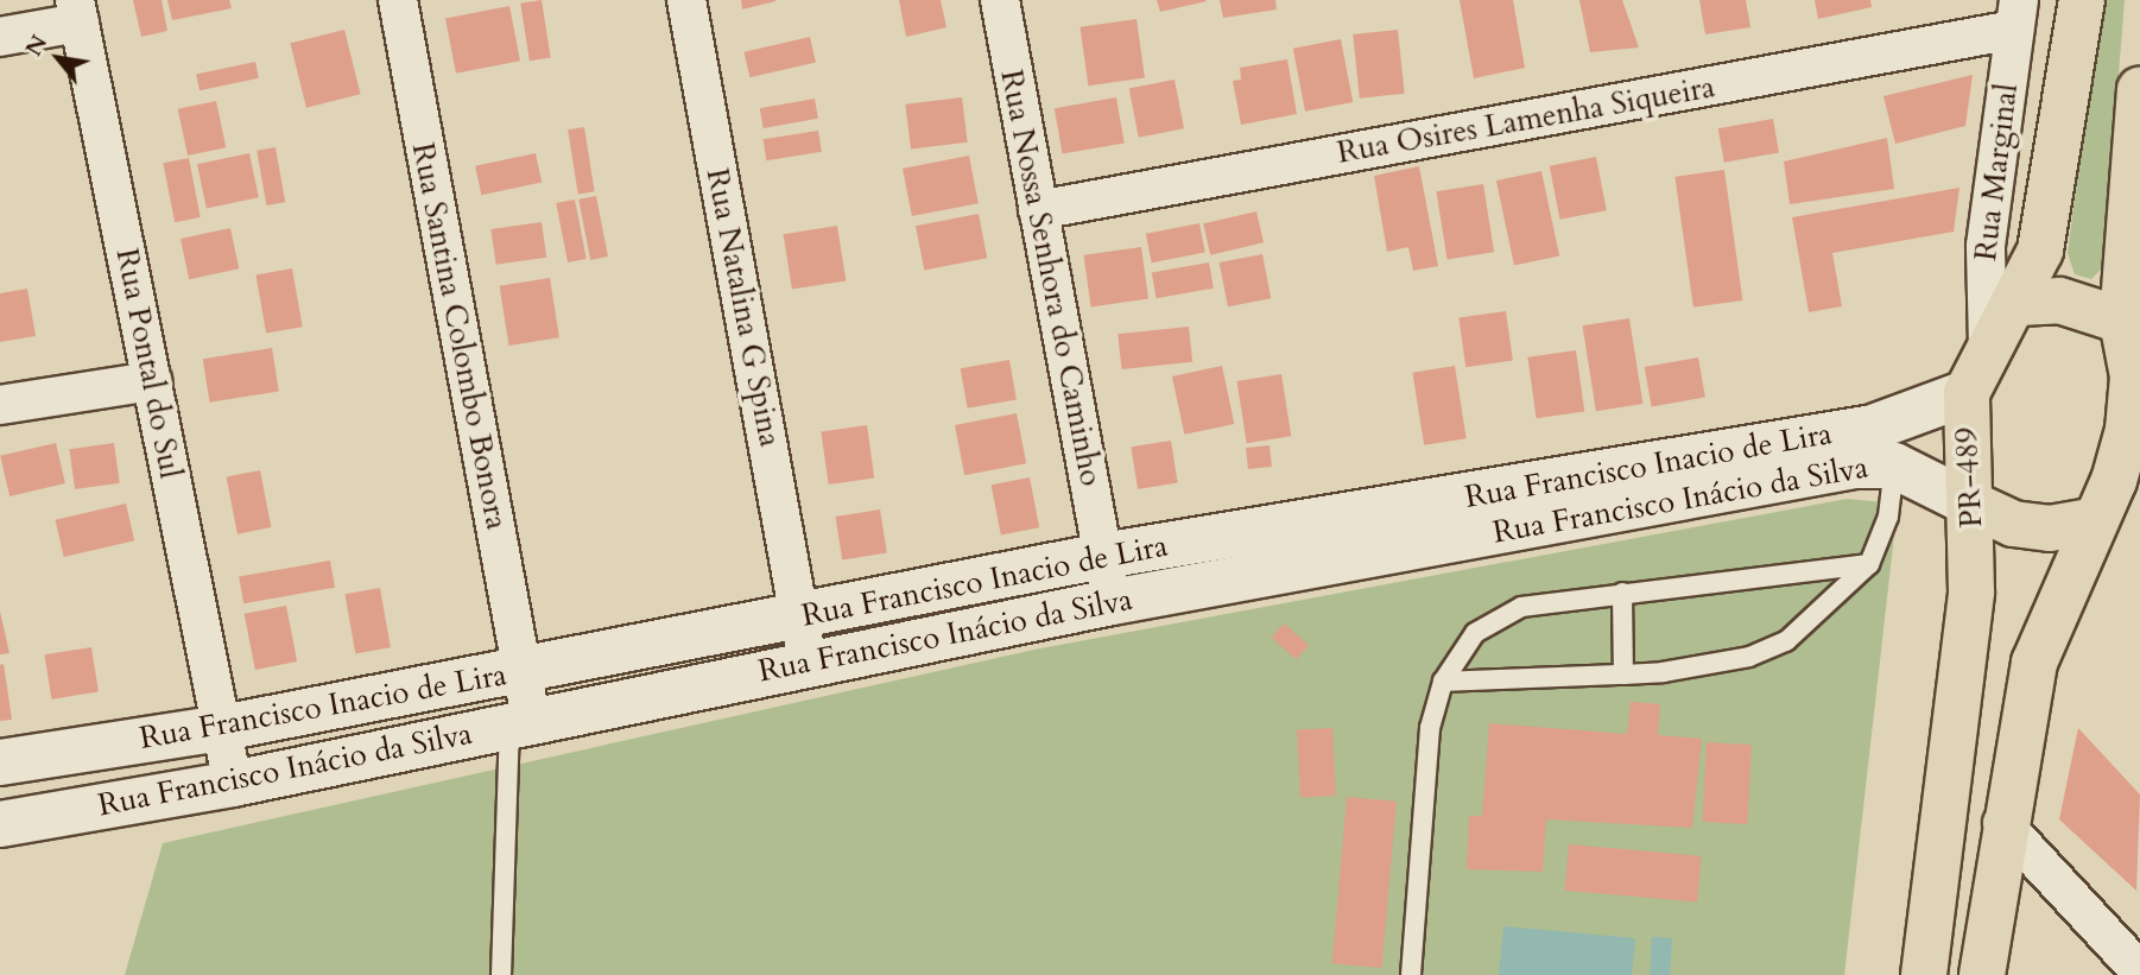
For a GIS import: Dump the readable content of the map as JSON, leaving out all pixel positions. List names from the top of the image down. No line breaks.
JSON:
{"streets":{"main road":["PR-489"],"street":["Rua Osires Lamenha Siqueira","Rua Marginal","Rua Nossa Senhora do Caminho","Rua Natalina G Spina","Rua Santina Colombo Bonora","Rua Pontal do Sul","Rua Francisco Inacio de Lira","Rua Francisco Inácio da Silva"]},"crossings":[["Rua Osires Lamenha Siqueira","Rua Marginal"],["Rua Osires Lamenha Siqueira","Rua Nossa Senhora do Caminho"],["Rua Marginal","Rua Francisco Inacio de Lira"],["Rua Marginal","PR-489"],["Rua Nossa Senhora do Caminho","Rua Francisco Inacio de Lira"],["Rua Nossa Senhora do Caminho","Rua Francisco Inácio da Silva"],["Rua Natalina G Spina","Rua Francisco Inacio de Lira"],["Rua Natalina G Spina","Rua Francisco Inácio da Silva"],["Rua Santina Colombo Bonora","Rua Francisco Inacio de Lira"],["Rua Santina Colombo Bonora","Rua Francisco Inácio da Silva"],["Rua Pontal do Sul","Rua Francisco Inacio de Lira"],["Rua Pontal do Sul","Rua Francisco Inácio da Silva"],["Rua Francisco Inacio de Lira","PR-489"]],"north":"top left"}
